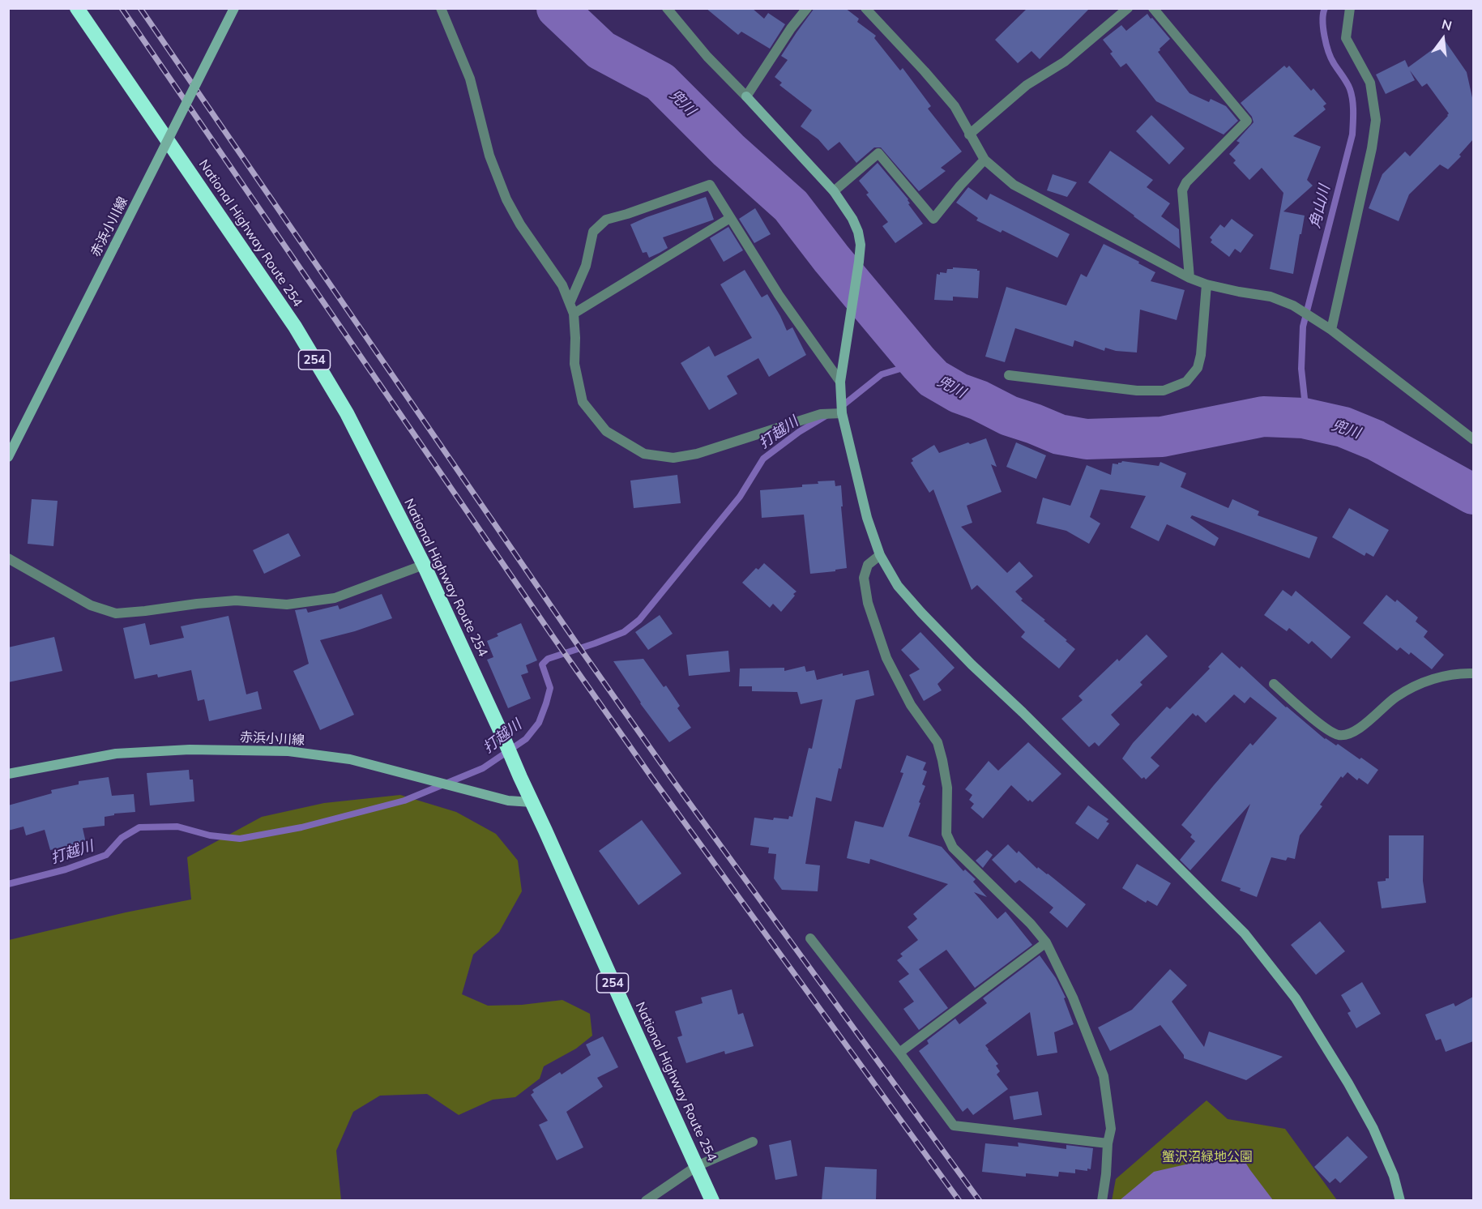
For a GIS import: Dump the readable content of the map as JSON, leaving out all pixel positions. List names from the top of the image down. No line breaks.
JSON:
{"streets":{"highway":["National Highway Route 254","254"],"street":["赤浜小川線"]},"crossings":[["赤浜小川線","National Highway Route 254"]],"water":["兜川","角山川","打越川"],"parks":["蟹沢沼緑地公園"],"north":"top"}
